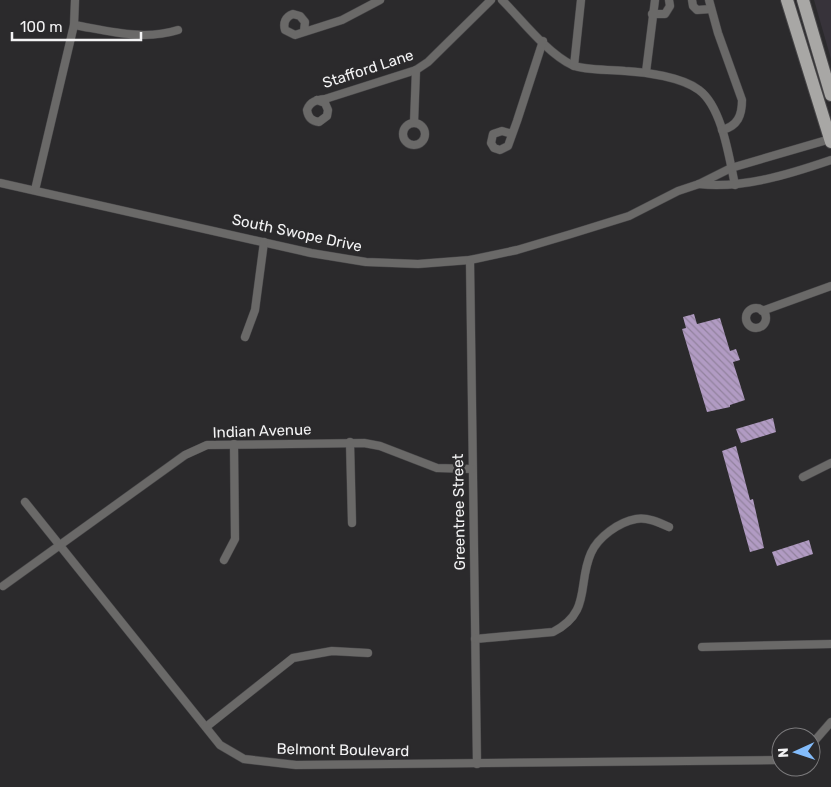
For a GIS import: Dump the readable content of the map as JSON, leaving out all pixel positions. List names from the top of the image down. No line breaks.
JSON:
{"streets":{"street":["Stafford Lane","South Swope Drive","Indian Avenue","Greentree Street","Belmont Boulevard"]},"crossings":[["South Swope Drive","Greentree Street"],["Indian Avenue","Greentree Street"],["Indian Avenue","Belmont Boulevard"],["Greentree Street","Belmont Boulevard"]],"scale_bar":"100 m","north":"left"}
